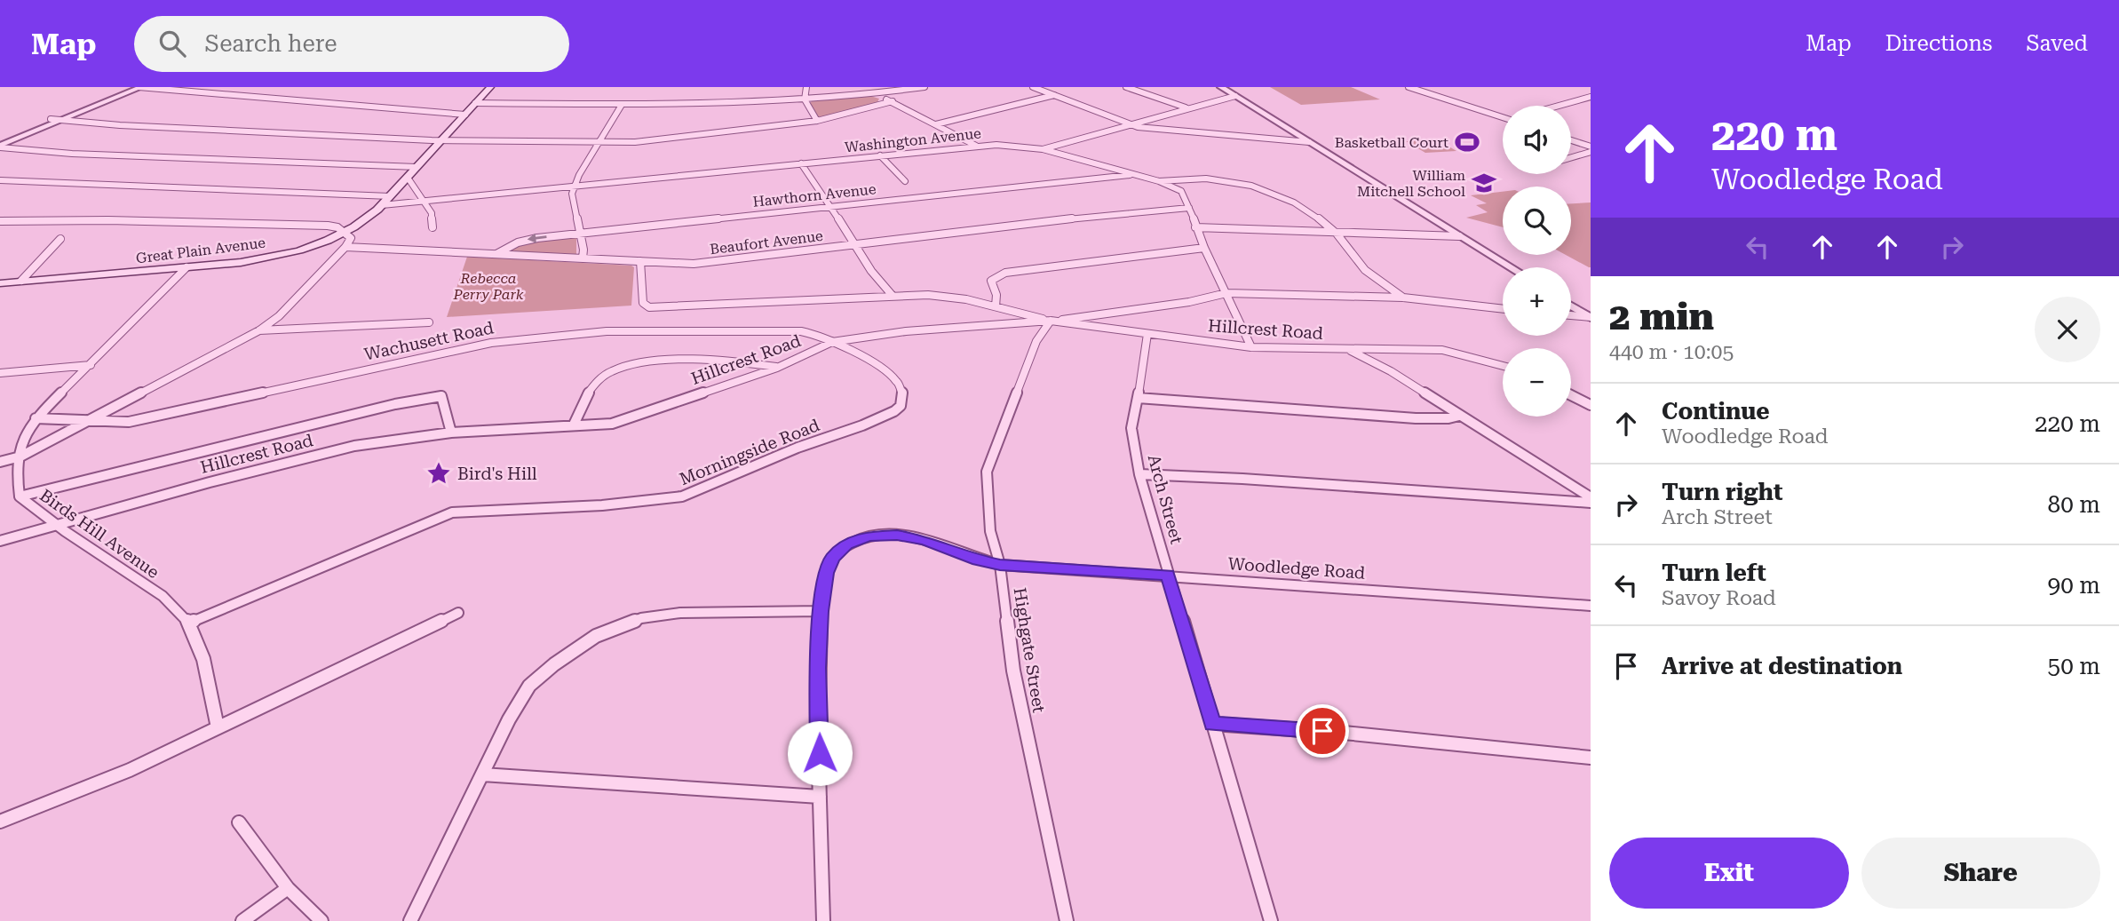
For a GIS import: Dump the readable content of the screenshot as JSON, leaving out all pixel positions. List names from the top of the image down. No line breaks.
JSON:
{"streets":{"main road":["Great Plain Avenue"],"street":["Washington Avenue","Hawthorn Avenue","Beaufort Avenue","Hillcrest Road","Wachusett Road","Morningside Road","Arch Street","Birds Hill Avenue","Woodledge Road","Highgate Street"]},"crossings":[["Washington Avenue","Hawthorn Avenue"],["Washington Avenue","Great Plain Avenue"],["Hawthorn Avenue","Beaufort Avenue"],["Great Plain Avenue","Birds Hill Avenue"],["Hillcrest Road","Wachusett Road"],["Hillcrest Road","Morningside Road"],["Hillcrest Road","Arch Street"],["Hillcrest Road","Birds Hill Avenue"],["Hillcrest Road","Highgate Street"],["Wachusett Road","Morningside Road"],["Wachusett Road","Birds Hill Avenue"],["Morningside Road","Birds Hill Avenue"],["Arch Street","Woodledge Road"],["Woodledge Road","Highgate Street"]],"parks":["Rebecca Perry Park"],"places":{"sports":["Basketball Court"],"school or university":["William Mitchell School"],"place":["Bird's Hill"]},"page":{"header":"Map","search":"Search here","nav":["Map","Directions","Saved"],"turn":["220 m","Woodledge Road"],"map_buttons":["+","−"],"heading":["2 min","440 m · 10:05"],"list":[{"name":"Continue","note":"Woodledge Road","value":"220 m"},{"name":"Turn right","note":"Arch Street","value":"80 m"},{"name":"Turn left","note":"Savoy Road","value":"90 m"},{"name":"Arrive at destination","value":"50 m"}],"buttons":["Exit","Share"]}}
